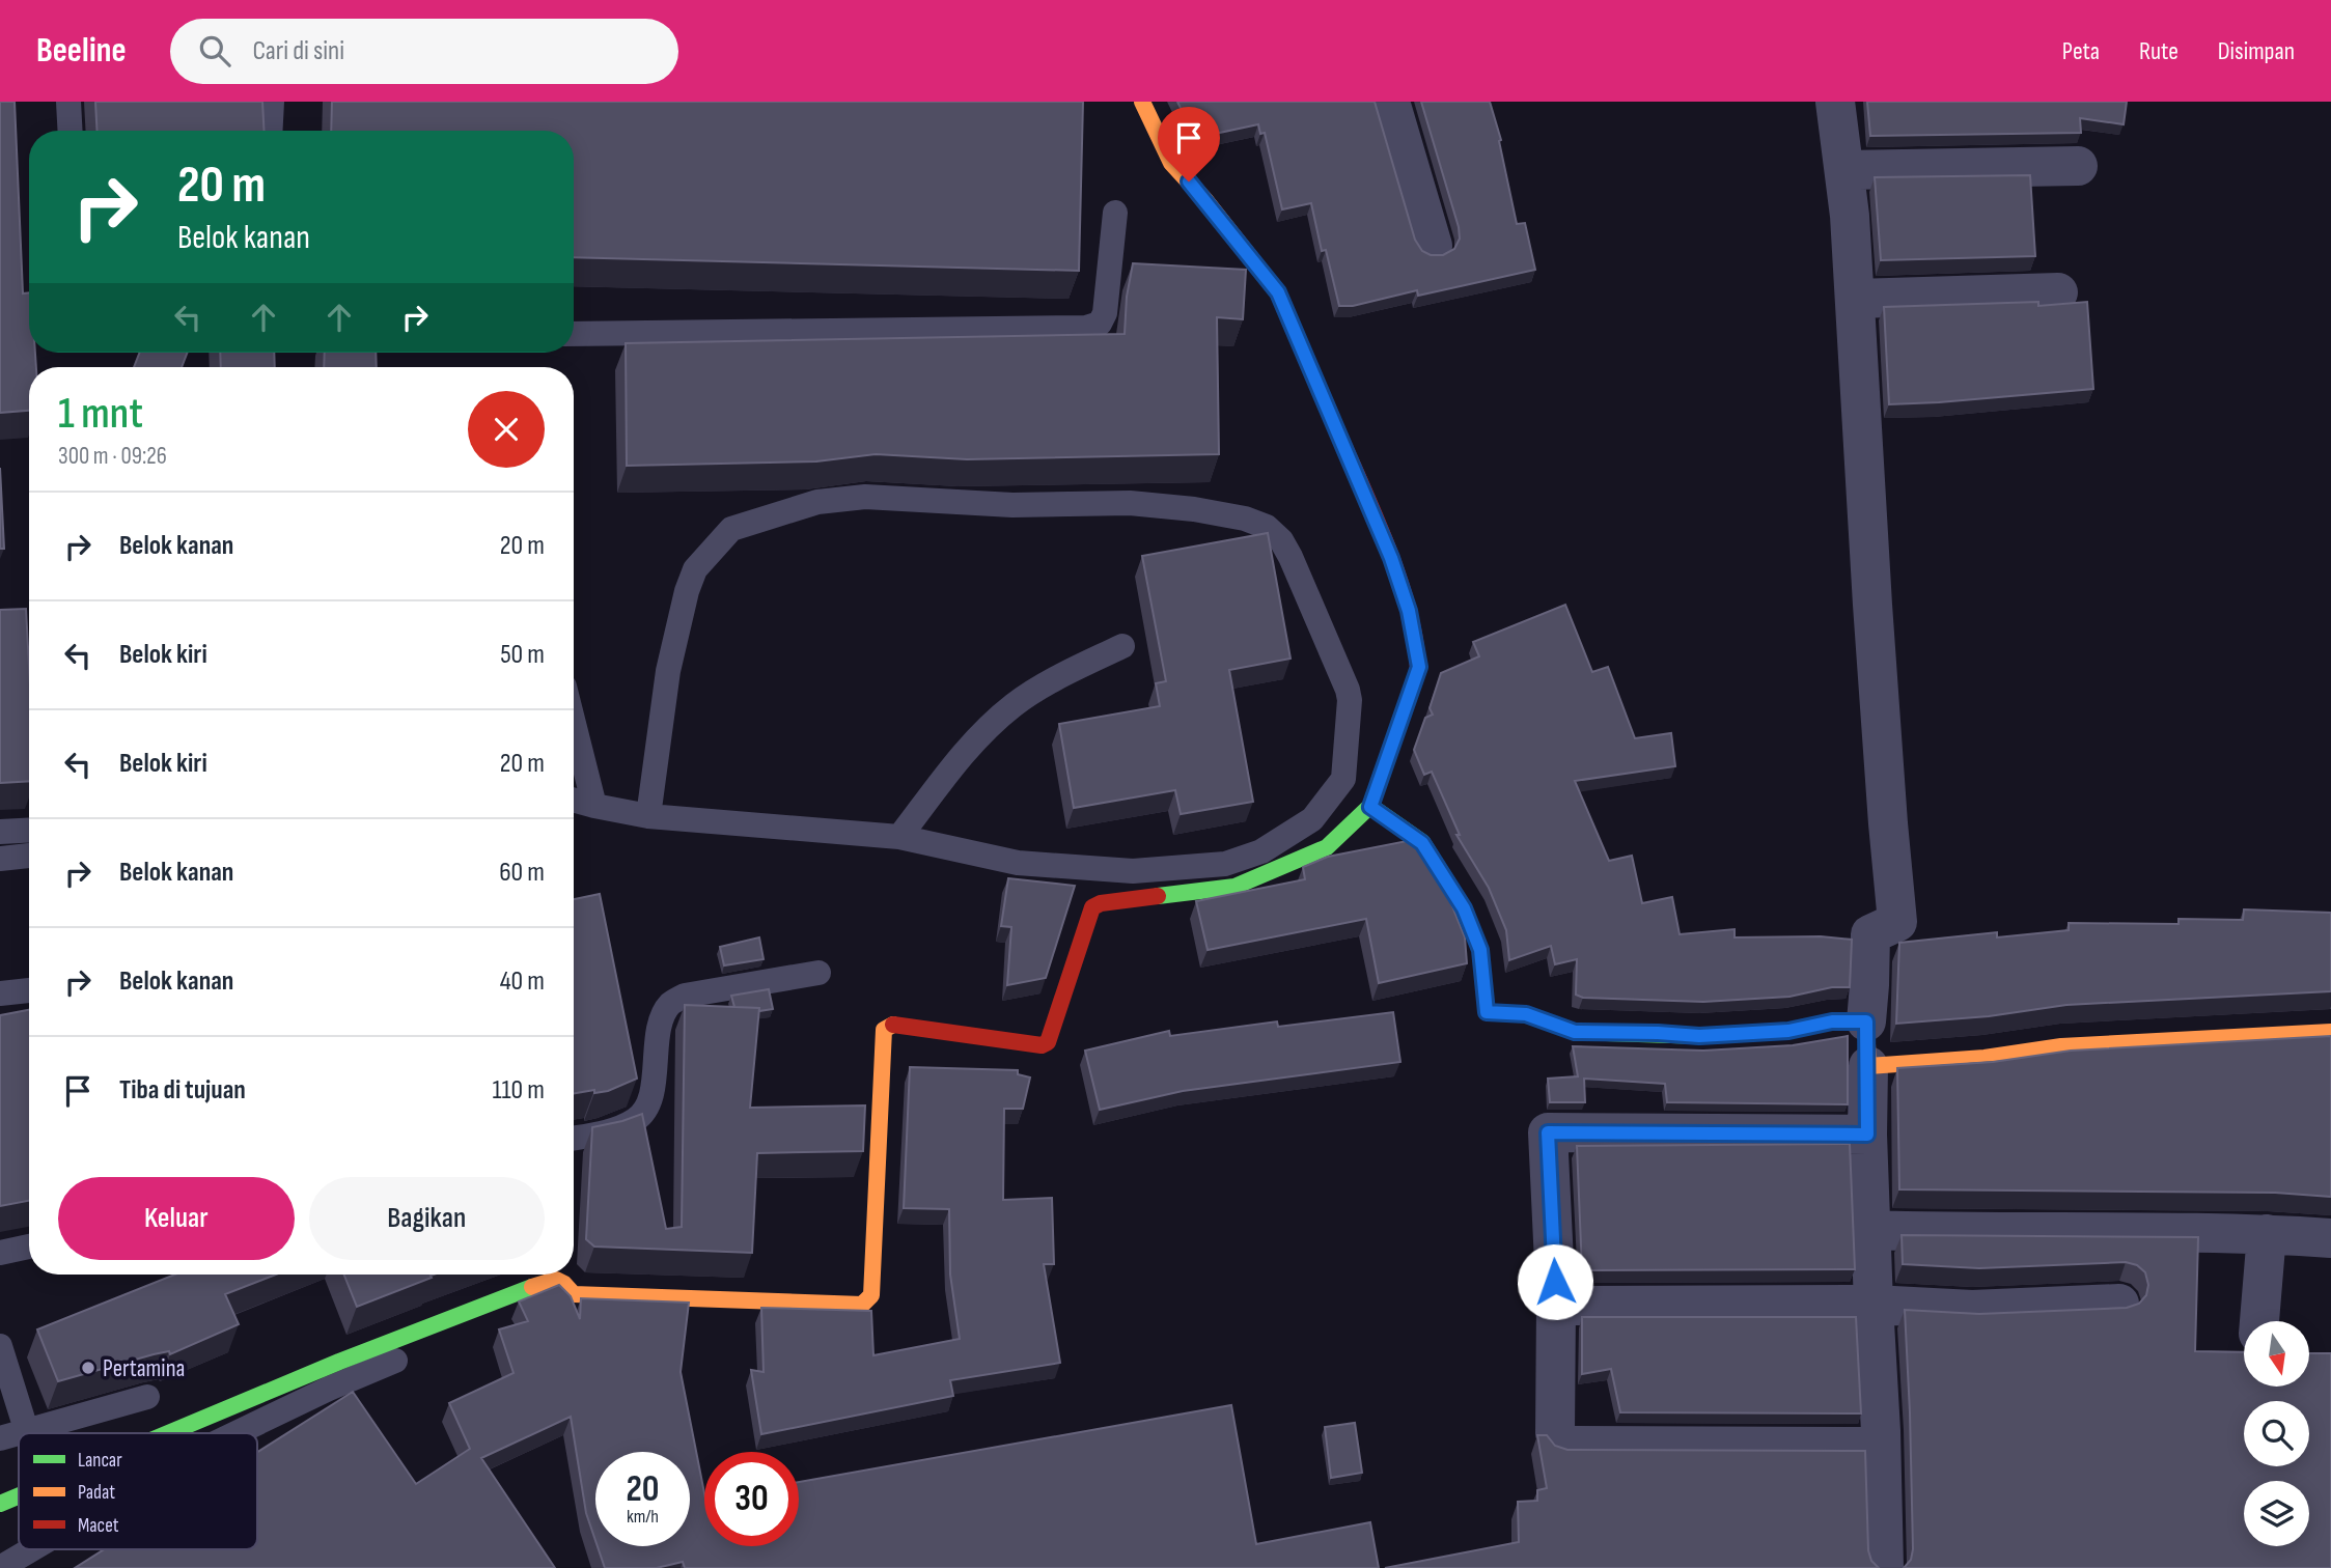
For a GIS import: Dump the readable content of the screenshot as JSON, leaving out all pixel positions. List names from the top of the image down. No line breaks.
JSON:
{"places":["Pertamina"],"legend":["Lancar","Padat","Macet"],"north":"bottom","page":{"header":"Beeline","search":"Cari di sini","nav":["Peta","Rute","Disimpan"],"turn":["20 m","Belok kanan"],"heading":["1 mnt","300 m · 09:26"],"list":[{"name":"Belok kanan","value":"20 m"},{"name":"Belok kiri","value":"50 m"},{"name":"Belok kiri","value":"20 m"},{"name":"Belok kanan","value":"60 m"},{"name":"Belok kanan","value":"40 m"},{"name":"Tiba di tujuan","value":"110 m"}],"buttons":["Keluar","Bagikan"],"speed":"20 km/h","limit":"30"}}
